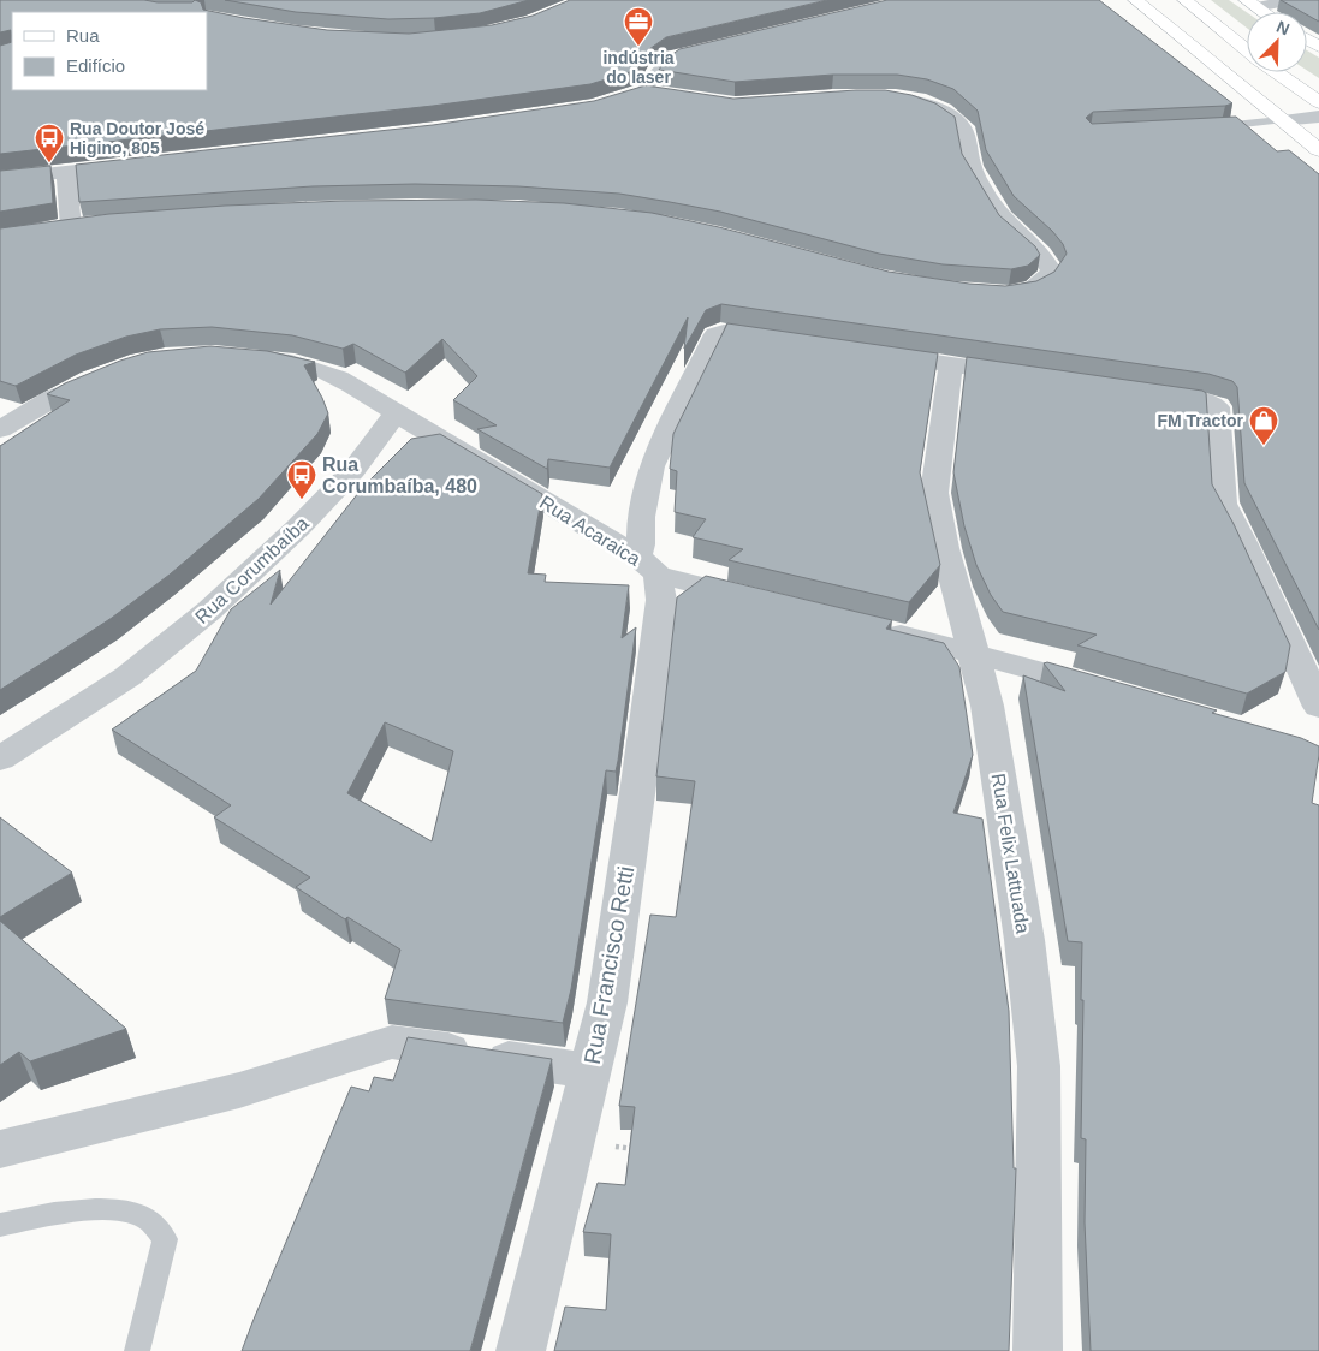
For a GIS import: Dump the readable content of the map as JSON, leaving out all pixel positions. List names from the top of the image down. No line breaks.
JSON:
{"streets":{"street":["Rua Acaraica","Rua Corumbaíba","Rua Felix Lattuada","Rua Francisco Retti"]},"crossings":[["Rua Acaraica","Rua Corumbaíba"],["Rua Acaraica","Rua Francisco Retti"]],"places":{"office":["indústria do laser"],"bus stop":["Rua Doutor José Higino, 805","Rua Corumbaíba, 480"],"shop":["FM Tractor"]},"legend":["Rua","Edifício"],"north":"top right"}
